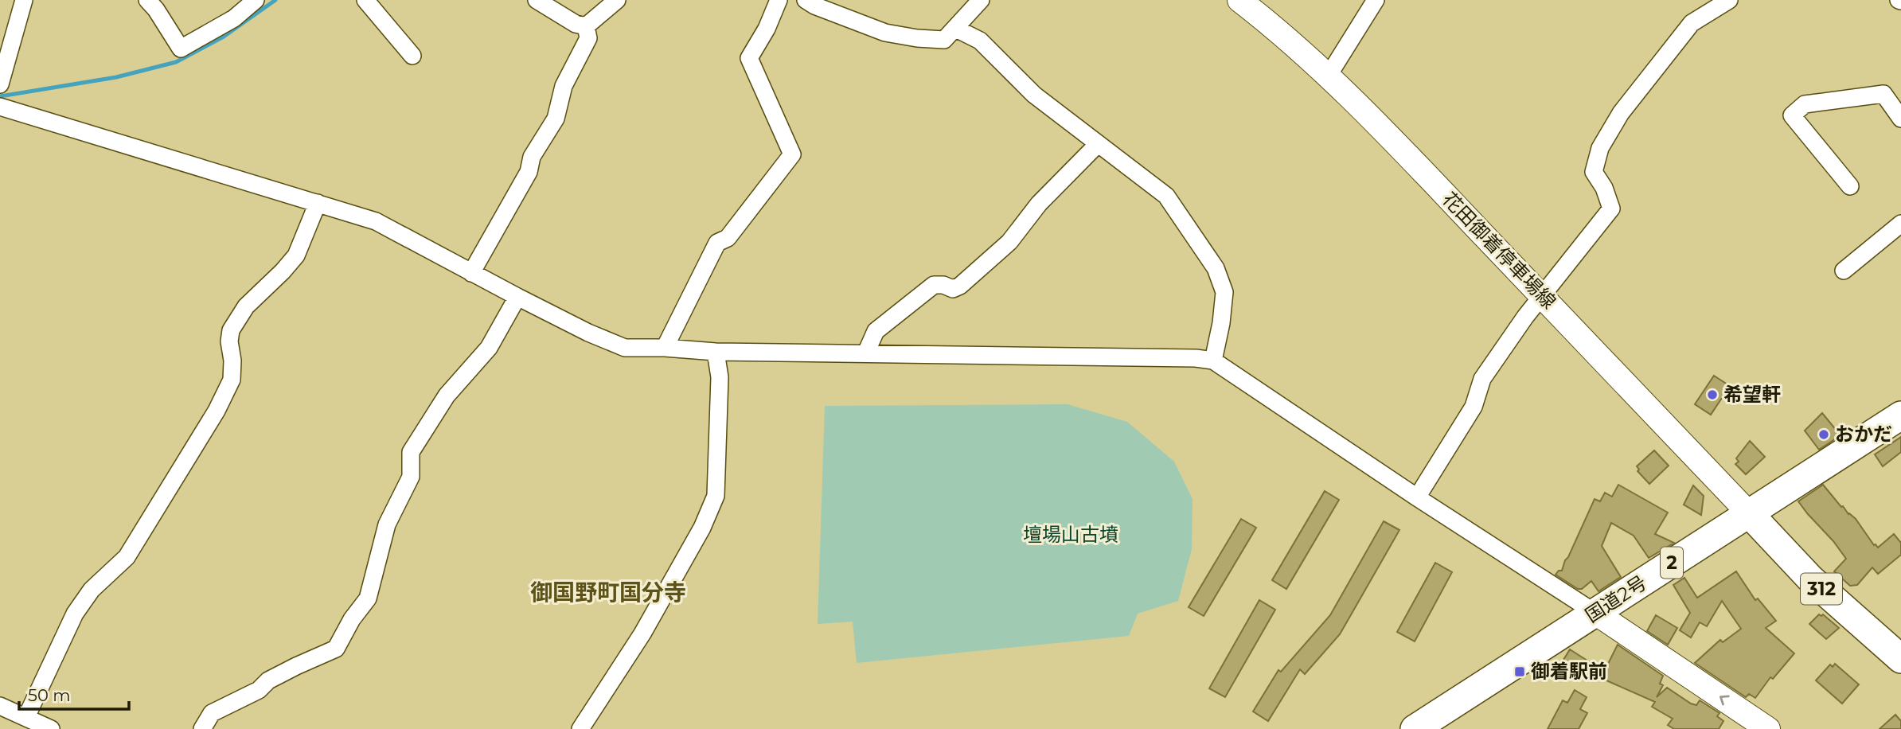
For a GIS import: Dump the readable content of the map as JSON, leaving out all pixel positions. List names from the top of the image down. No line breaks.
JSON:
{"streets":{"highway":["2","312","国道2号"],"main road":["花田御着停車場線"]},"crossings":[["花田御着停車場線","312"],["花田御着停車場線","国道2号"],["312","国道2号"]],"districts":["御国野町国分寺"],"parks":["壇場山古墳"],"places":{"other":["希望軒","おかだ"],"transit":["御着駅前"]},"scale_bar":"50 m"}
